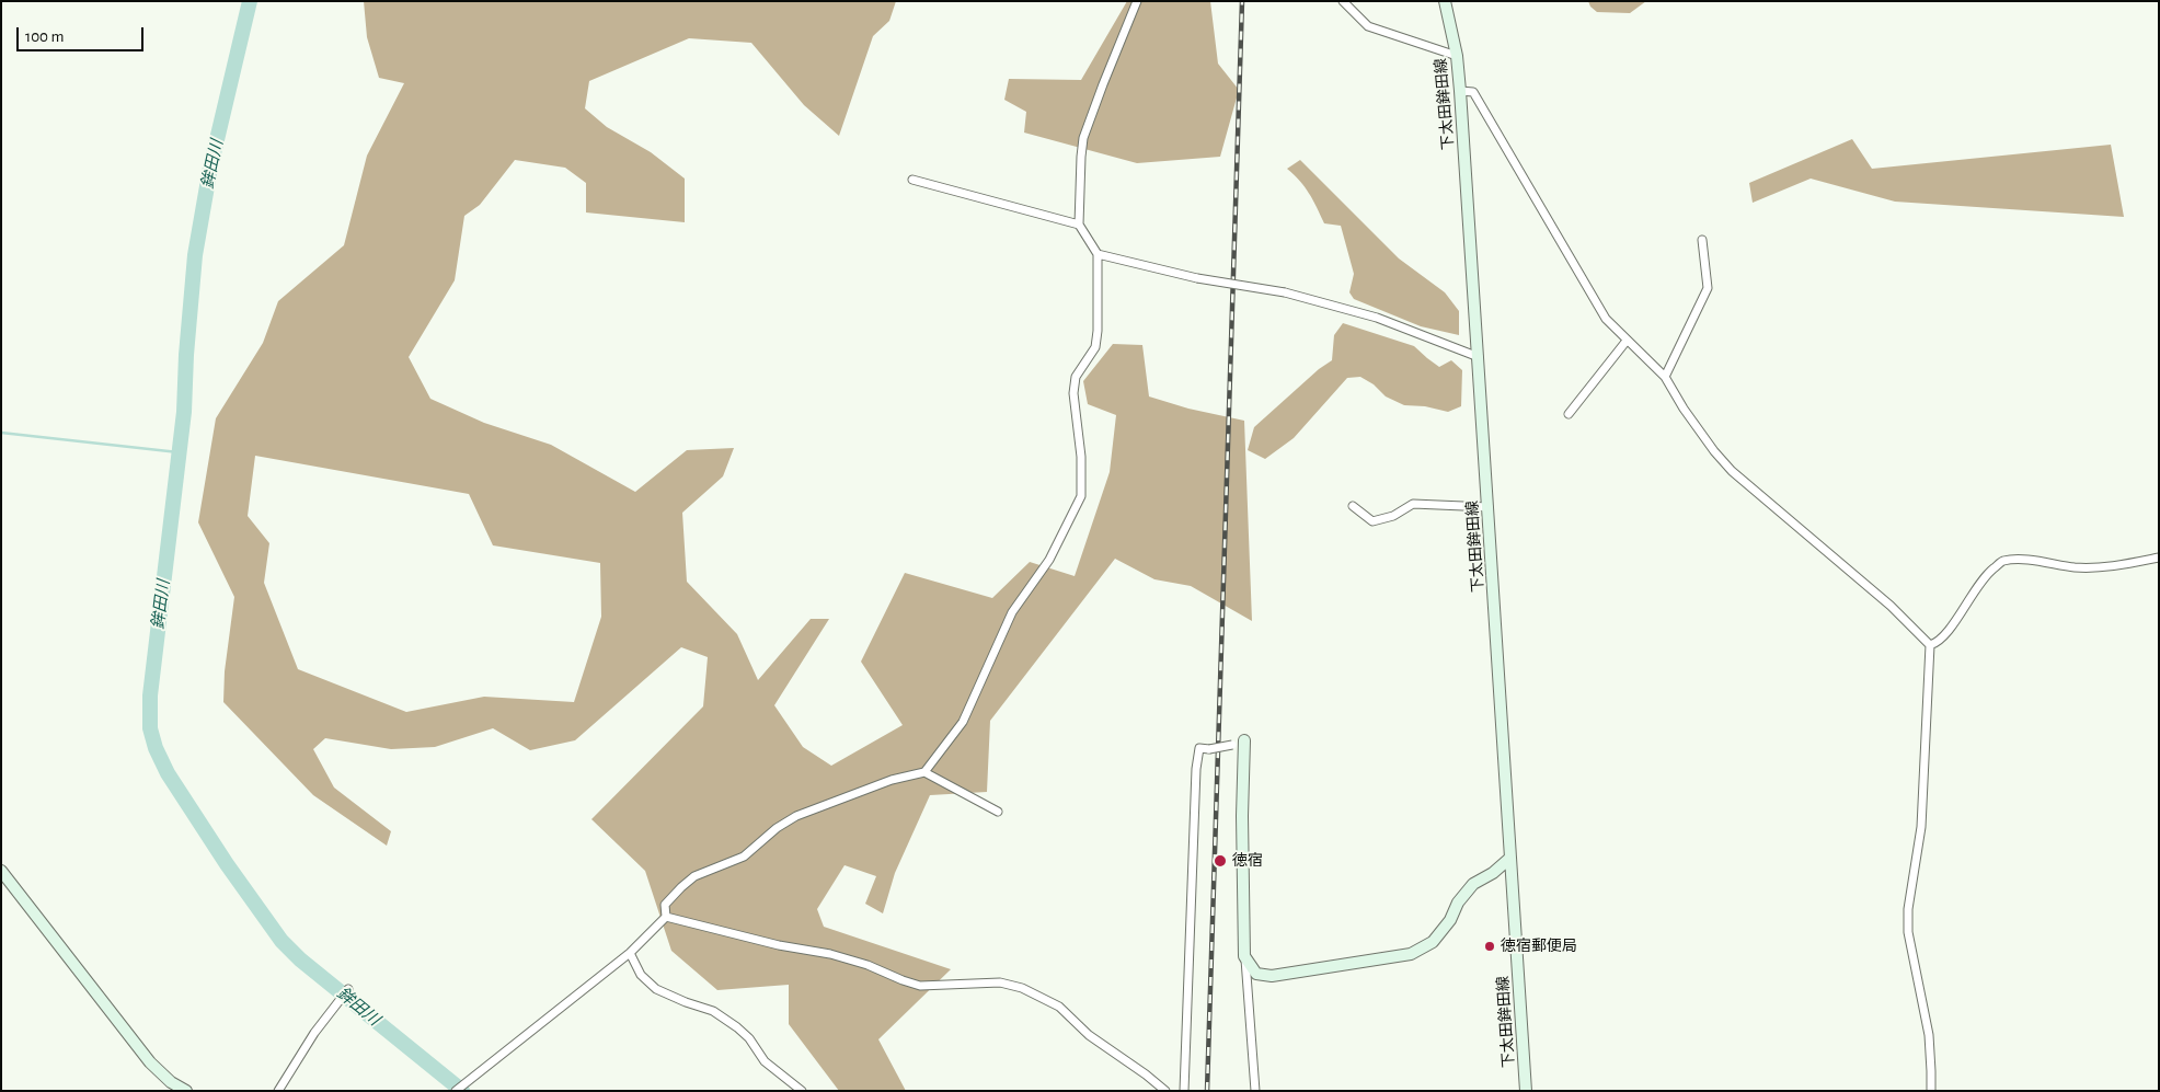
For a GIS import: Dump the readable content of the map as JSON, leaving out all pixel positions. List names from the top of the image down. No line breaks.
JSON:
{"streets":{"main road":["下太田鉾田線"]},"water":["鉾田川"],"places":["徳宿","徳宿郵便局"],"scale_bar":"100 m"}
